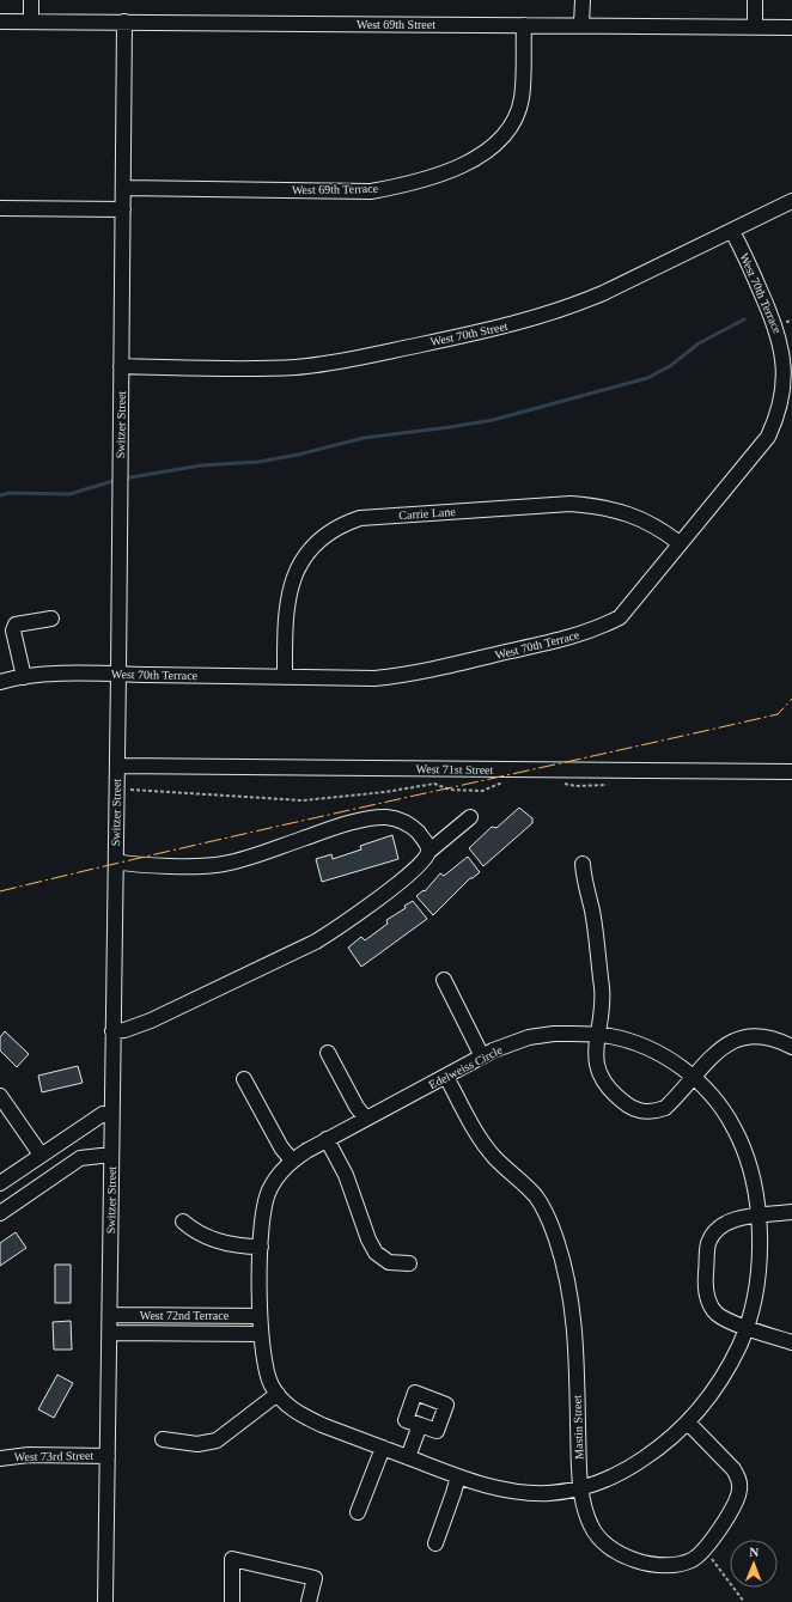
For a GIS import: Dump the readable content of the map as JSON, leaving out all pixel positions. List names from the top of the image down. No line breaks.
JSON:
{"streets":{"street":["West 69th Street","West 69th Terrace","West 70th Terrace","West 70th Street","Switzer Street","Carrie Lane","West 71st Street","Edelweiss Circle","West 72nd Terrace","Mastin Street","West 73rd Street"]},"crossings":[["West 69th Street","West 69th Terrace"],["West 69th Street","Switzer Street"],["West 69th Terrace","Switzer Street"],["West 70th Terrace","West 70th Street"],["West 70th Terrace","Switzer Street"],["West 70th Terrace","Carrie Lane"],["West 70th Street","Switzer Street"],["Switzer Street","West 71st Street"],["Switzer Street","West 72nd Terrace"],["Switzer Street","West 73rd Street"],["Edelweiss Circle","West 72nd Terrace"],["Edelweiss Circle","Mastin Street"]],"north":"top"}
